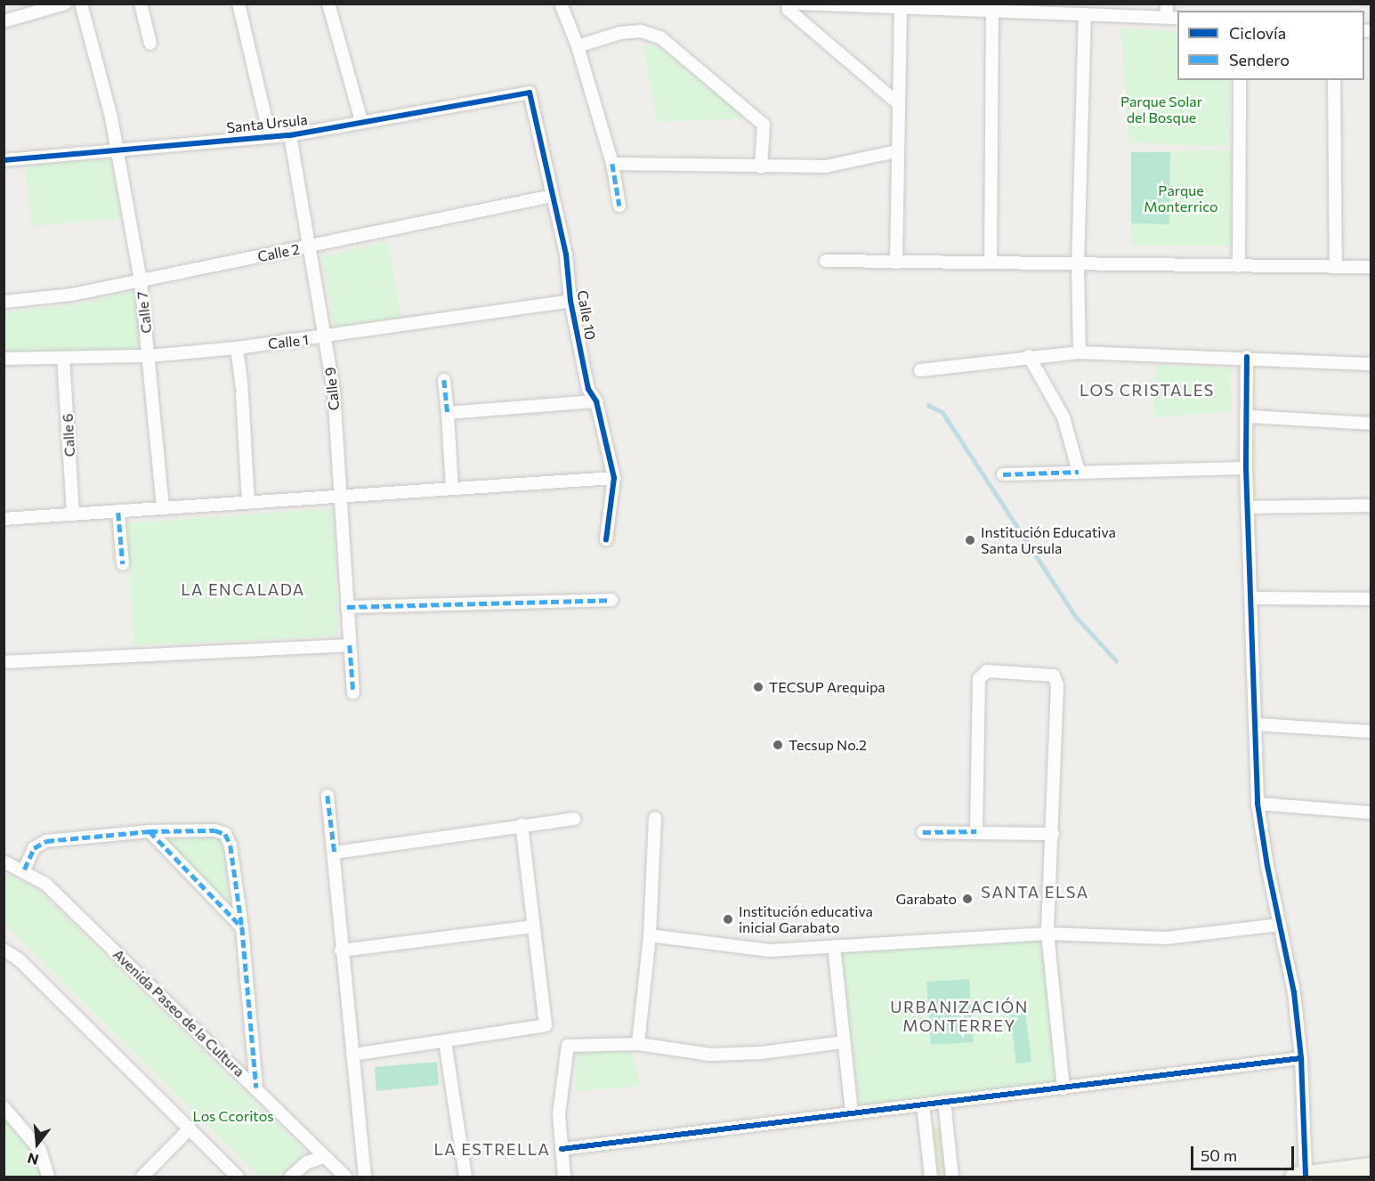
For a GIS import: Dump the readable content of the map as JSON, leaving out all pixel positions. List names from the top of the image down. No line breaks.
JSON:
{"streets":{"street":["Santa Ursula","Calle 2","Calle 7","Calle 10","Calle 1","Calle 9","Calle 6","Avenida Paseo de la Cultura"]},"crossings":[["Santa Ursula","Calle 7"],["Santa Ursula","Calle 10"],["Santa Ursula","Calle 9"],["Calle 2","Calle 7"],["Calle 2","Calle 10"],["Calle 2","Calle 9"],["Calle 7","Calle 1"],["Calle 10","Calle 1"],["Calle 1","Calle 9"],["Calle 1","Calle 6"]],"districts":["LOS CRISTALES","LA ENCALADA","SANTA ELSA","URBANIZACIÓN MONTERREY","LA ESTRELLA"],"parks":["Parque Solar del Bosque","Parque Monterrico","Los Ccoritos"],"places":["Institución Educativa Santa Ursula","TECSUP Arequipa","Tecsup No.2","Garabato","Institución educativa inicial Garabato"],"legend":["Ciclovía","Sendero"],"scale_bar":"50 m","north":"bottom"}
